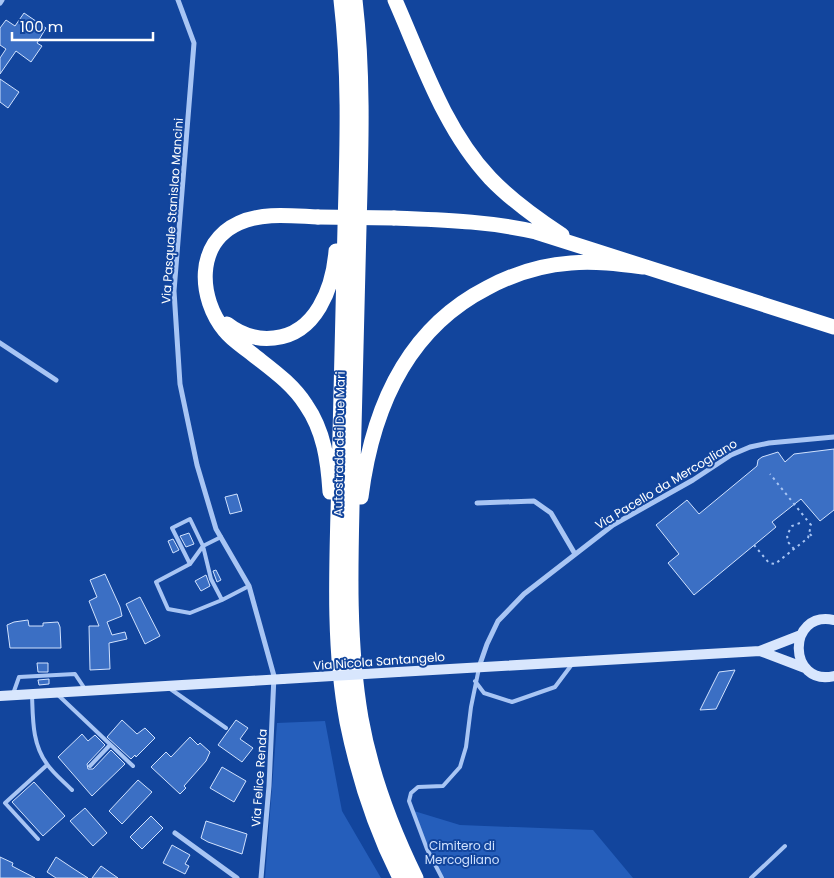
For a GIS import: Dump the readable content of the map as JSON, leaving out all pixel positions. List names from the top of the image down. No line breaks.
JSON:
{"streets":{"highway":["Autostrada dei Due Mari"],"main road":["Via Nicola Santangelo"],"street":["Via Pasquale Stanislao Mancini","Via Pacello da Mercogliano","Via Felice Renda"]},"crossings":[["Via Pasquale Stanislao Mancini","Via Nicola Santangelo"],["Via Pasquale Stanislao Mancini","Via Felice Renda"],["Via Pacello da Mercogliano","Via Nicola Santangelo"],["Via Nicola Santangelo","Via Felice Renda"]],"parks":["Cimitero di Mercogliano"],"scale_bar":"100 m"}
